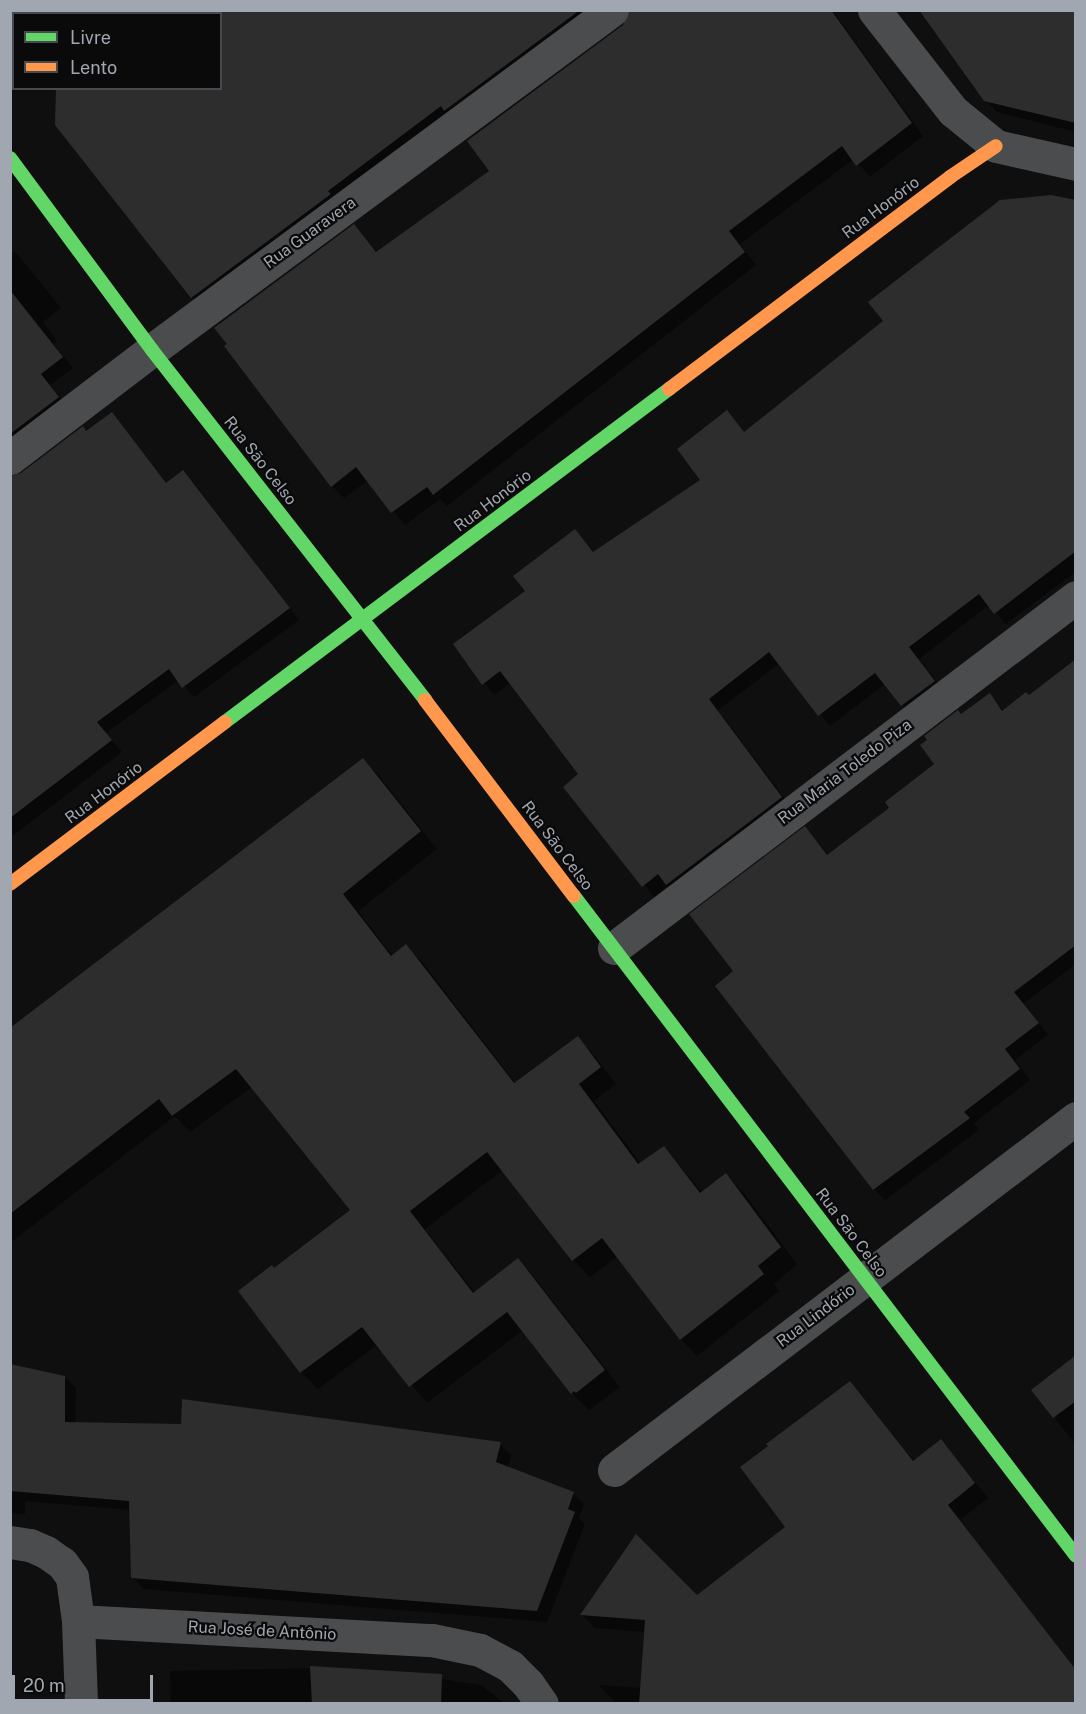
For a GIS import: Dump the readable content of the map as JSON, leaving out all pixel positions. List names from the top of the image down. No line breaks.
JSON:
{"streets":{"street":["Rua Honório","Rua Guaravera","Rua São Celso","Rua Maria Toledo Piza","Rua Lindório","Rua José de Antônio"]},"crossings":[["Rua Honório","Rua São Celso"],["Rua Guaravera","Rua São Celso"],["Rua São Celso","Rua Maria Toledo Piza"],["Rua São Celso","Rua Lindório"]],"legend":["Livre","Lento"],"scale_bar":"20 m"}
